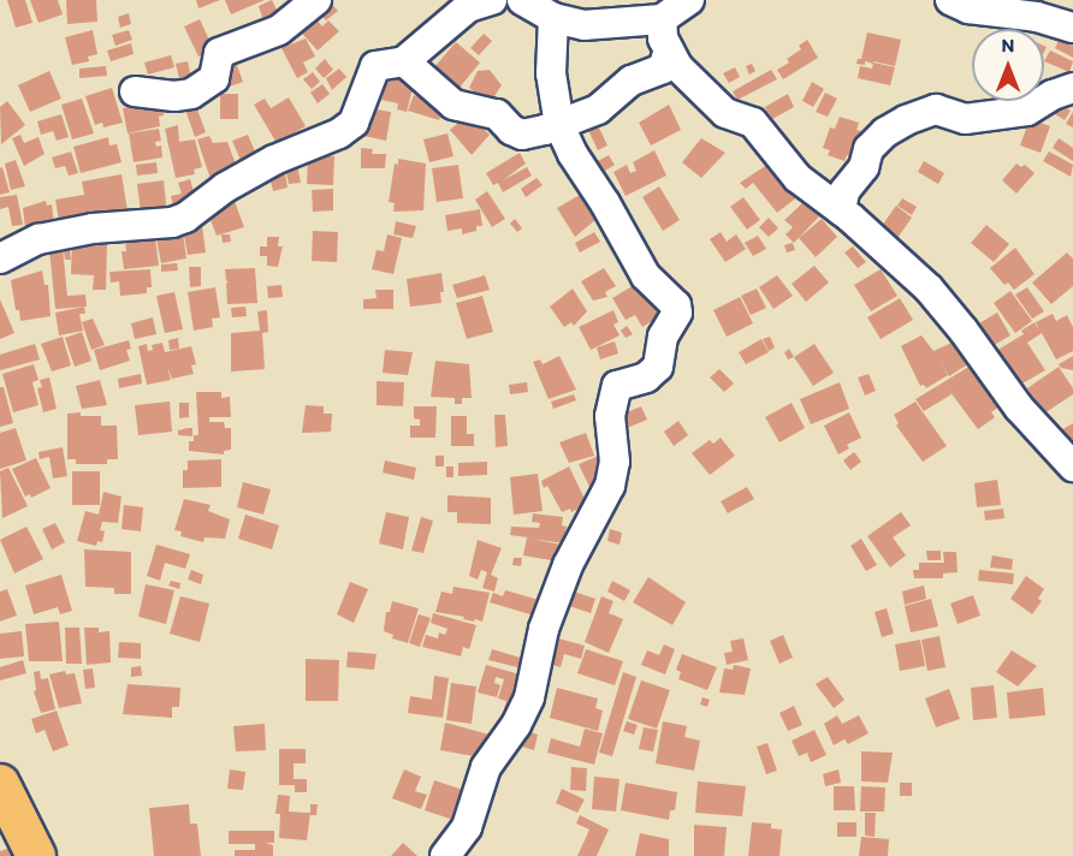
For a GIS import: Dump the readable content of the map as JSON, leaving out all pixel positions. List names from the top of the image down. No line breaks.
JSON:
{"north":"top"}
